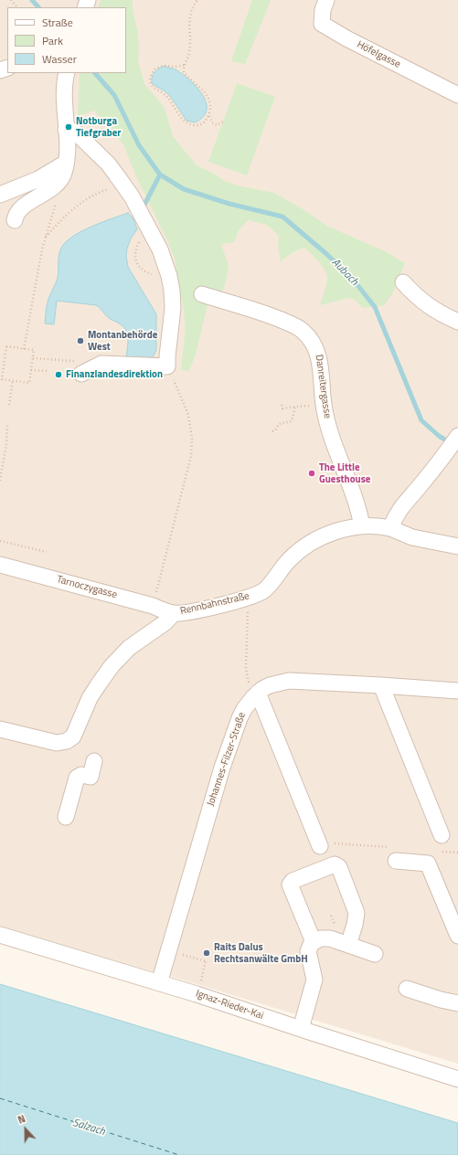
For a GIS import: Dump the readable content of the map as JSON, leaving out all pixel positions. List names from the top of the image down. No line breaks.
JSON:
{"streets":{"street":["Höfelgasse","Danreitergasse","Tarnoczygasse","Rennbahnstraße","Johannes-Filzer-Straße","Ignaz-Rieder-Kai"]},"crossings":[["Danreitergasse","Rennbahnstraße"],["Tarnoczygasse","Rennbahnstraße"],["Johannes-Filzer-Straße","Ignaz-Rieder-Kai"]],"water":["Aubach","Salzach"],"places":["Notburga Tiefgraber","Montanbehörde West","Finanzlandesdirektion","The Little Guesthouse","Raits Dalus Rechtsanwälte GmbH"],"legend":["Straße","Park","Wasser"],"north":"top"}
